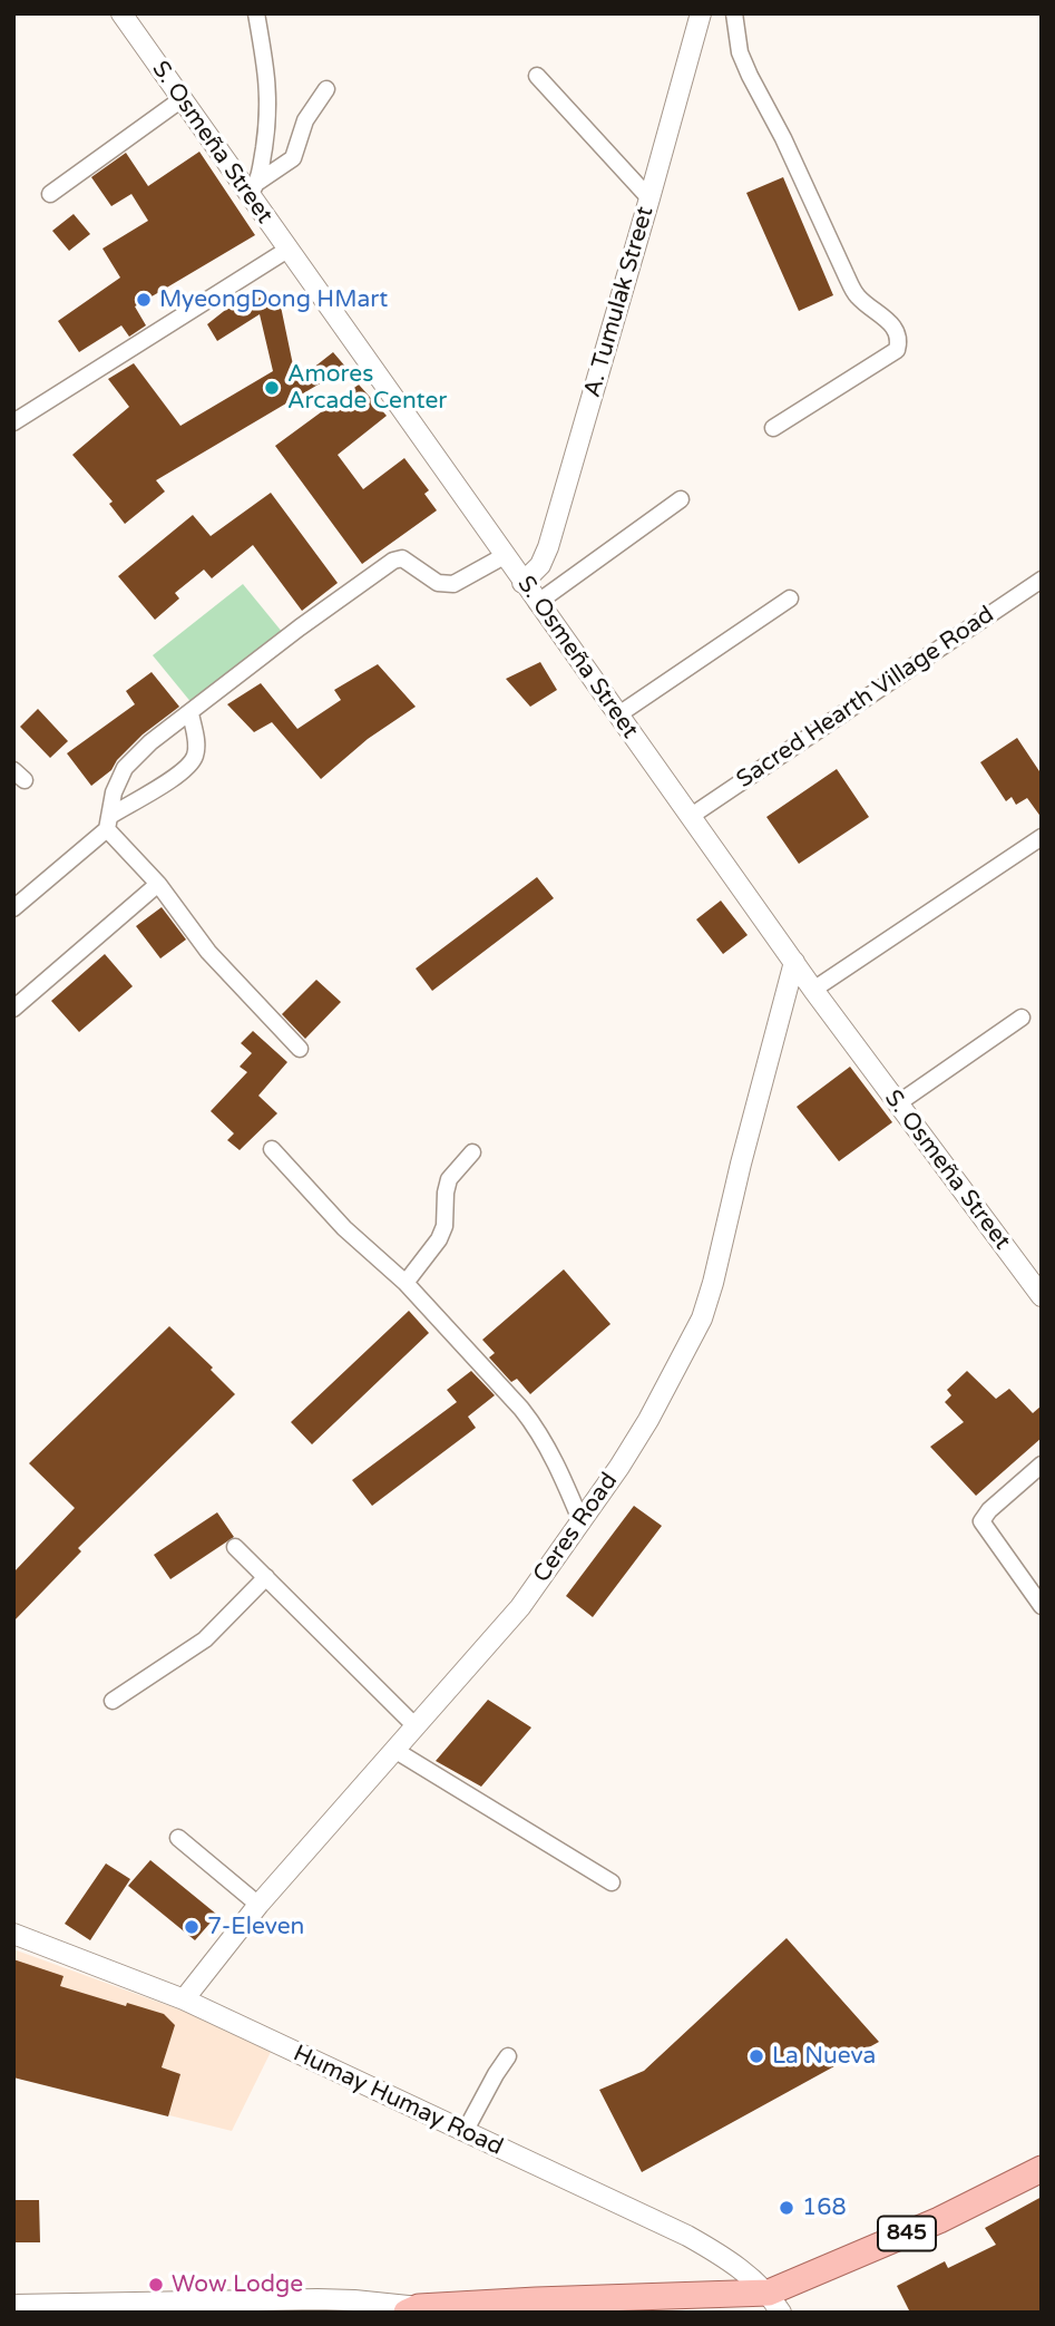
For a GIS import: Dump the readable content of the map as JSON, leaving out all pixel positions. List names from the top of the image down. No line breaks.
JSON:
{"streets":{"main road":["845"],"street":["S. Osmeña Street","A. Tumulak Street","Sacred Hearth Village Road","Ceres Road","Humay Humay Road"]},"crossings":[["S. Osmeña Street","A. Tumulak Street"],["S. Osmeña Street","Sacred Hearth Village Road"],["S. Osmeña Street","Ceres Road"],["Ceres Road","Humay Humay Road"],["Humay Humay Road","845"]],"places":["MyeongDong HMart","Amores Arcade Center","7-Eleven","La Nueva","168","Wow Lodge"]}
